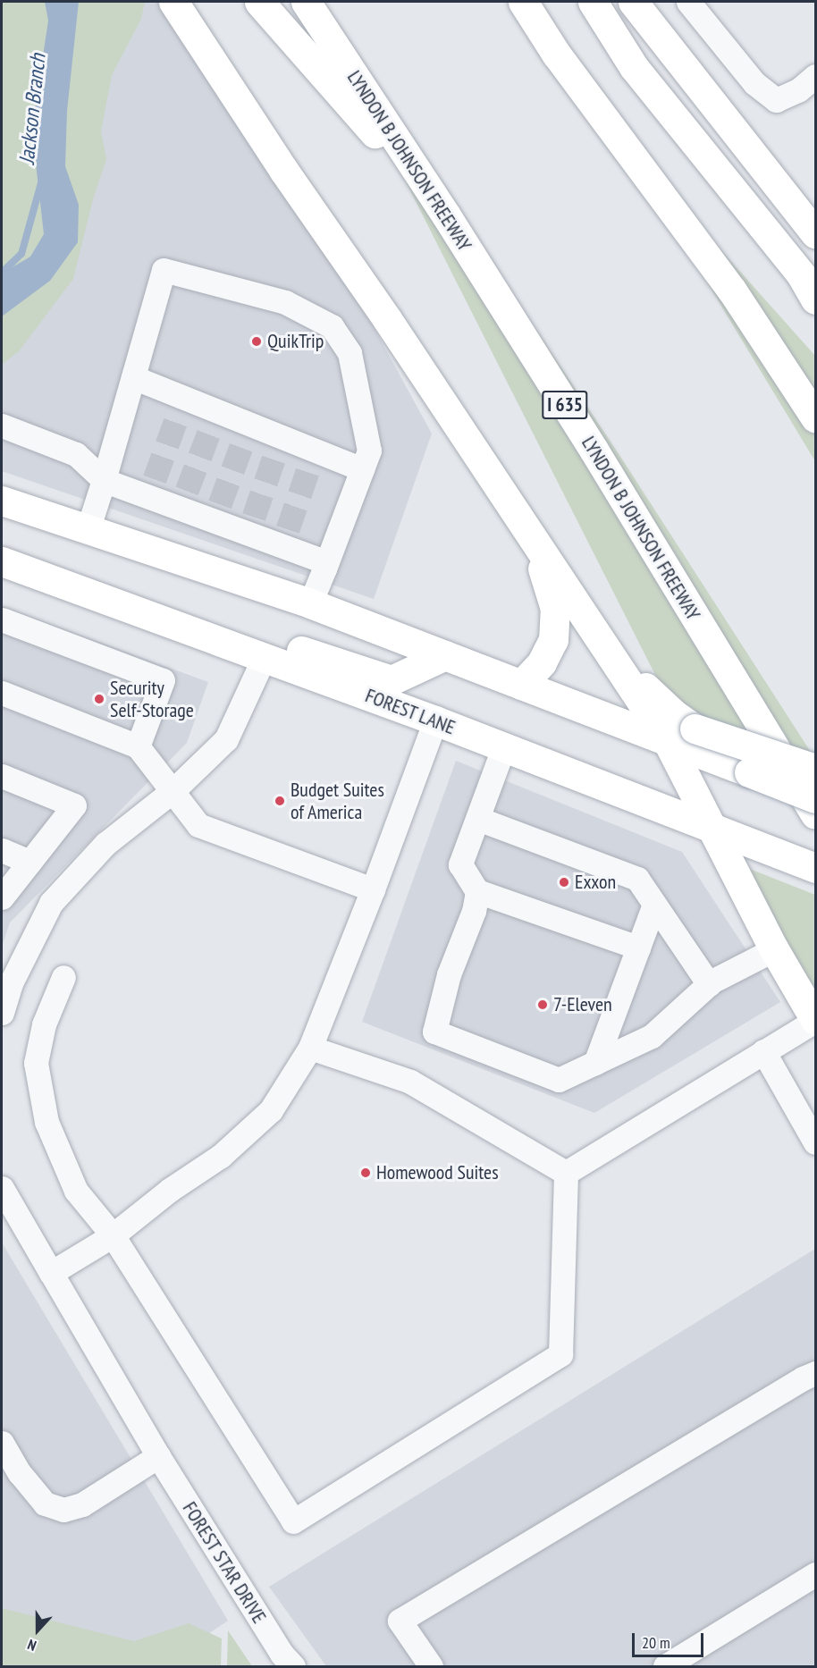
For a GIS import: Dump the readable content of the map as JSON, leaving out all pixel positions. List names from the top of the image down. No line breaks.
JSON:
{"streets":{"main road":["LYNDON B JOHNSON FREEWAY","I 635","FOREST LANE"],"street":["FOREST STAR DRIVE"]},"water":["Jackson Branch"],"places":["QuikTrip","Security Self-Storage","Budget Suites of America","Exxon","7-Eleven","Homewood Suites"],"scale_bar":"20 m","north":"bottom"}
